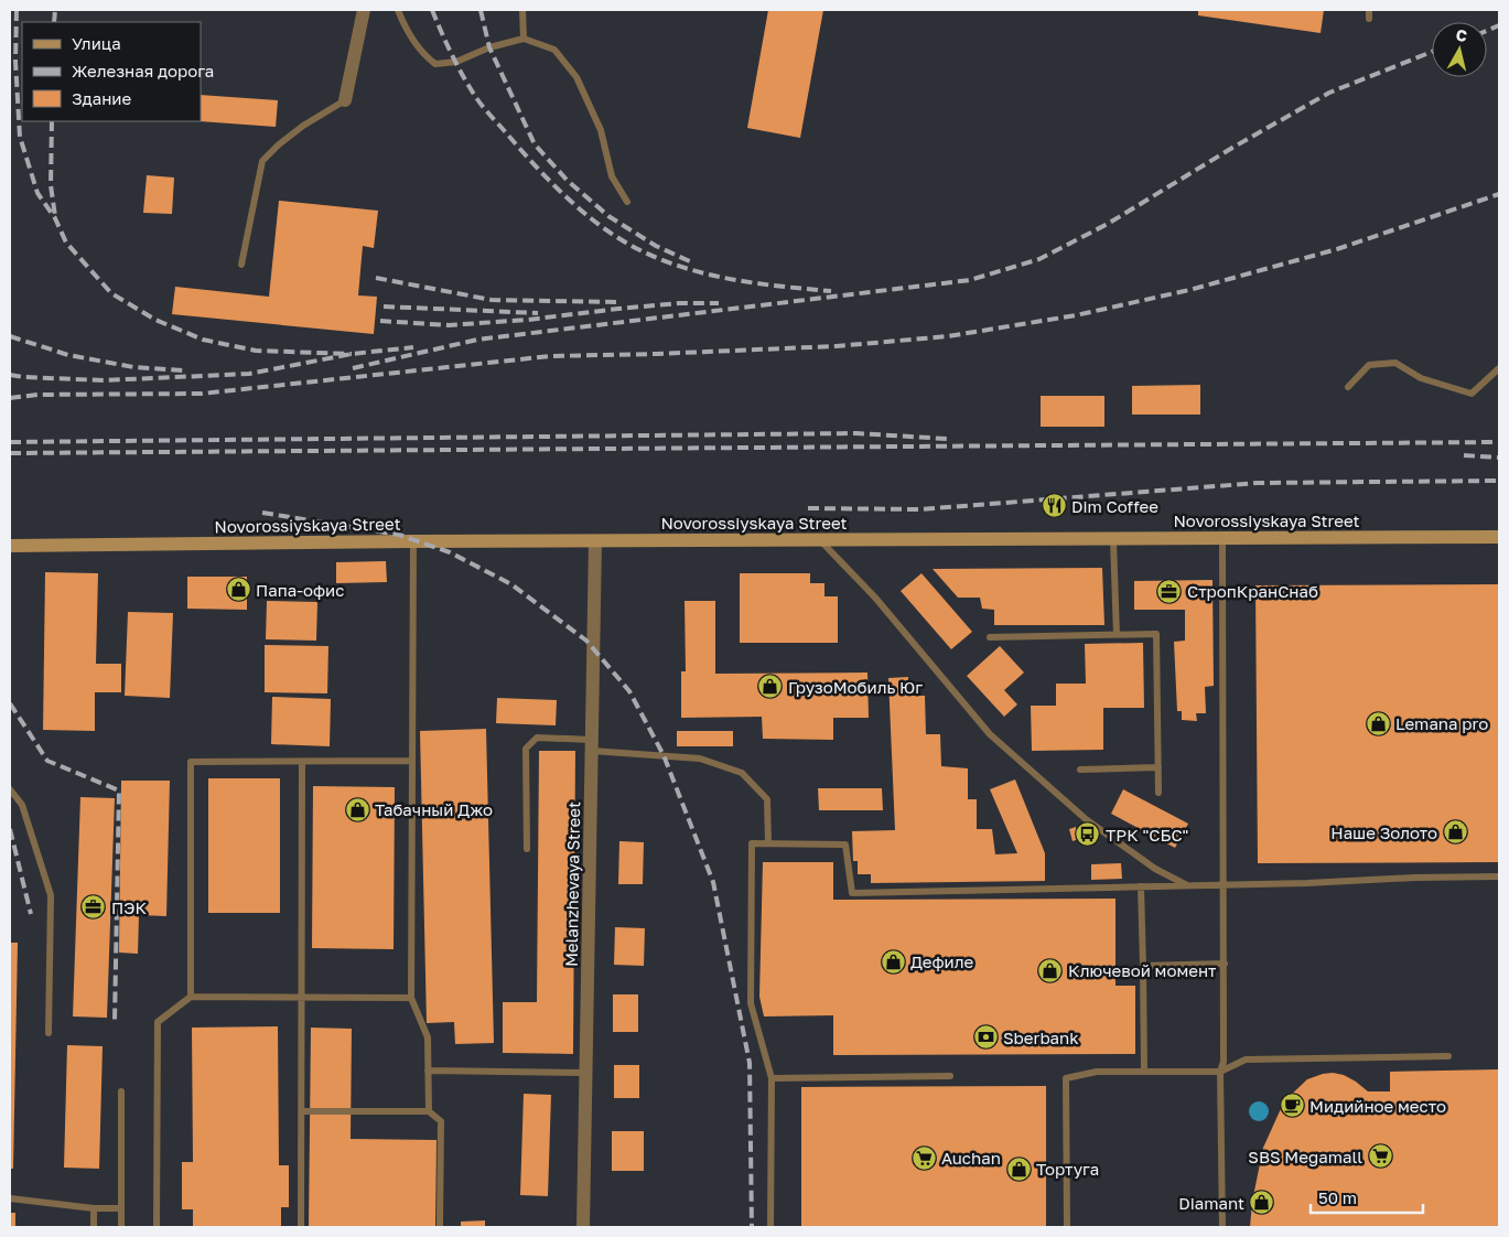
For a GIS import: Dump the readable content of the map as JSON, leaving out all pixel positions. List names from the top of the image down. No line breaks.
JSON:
{"streets":{"main road":["Novorossiyskaya Street"],"street":["Melanzhevaya Street"]},"crossings":[["Novorossiyskaya Street","Melanzhevaya Street"]],"places":{"restaurant":["Dim Coffee"],"shop":["Папа-офис","ГрузоМобиль Юг","Lemana pro","Табачный Джо","Наше Золото","Дефиле","Ключевой момент","Тортуга","Diamant"],"office":["СтропКранСнаб","ПЭК"],"bus stop":["ТРК \"СБС\""],"bank":["Sberbank"],"cafe":["Мидийное место"],"supermarket":["SBS Megamall","Auchan"]},"legend":["Улица","Железная дорога","Здание"],"scale_bar":"50 m","north":"top"}
